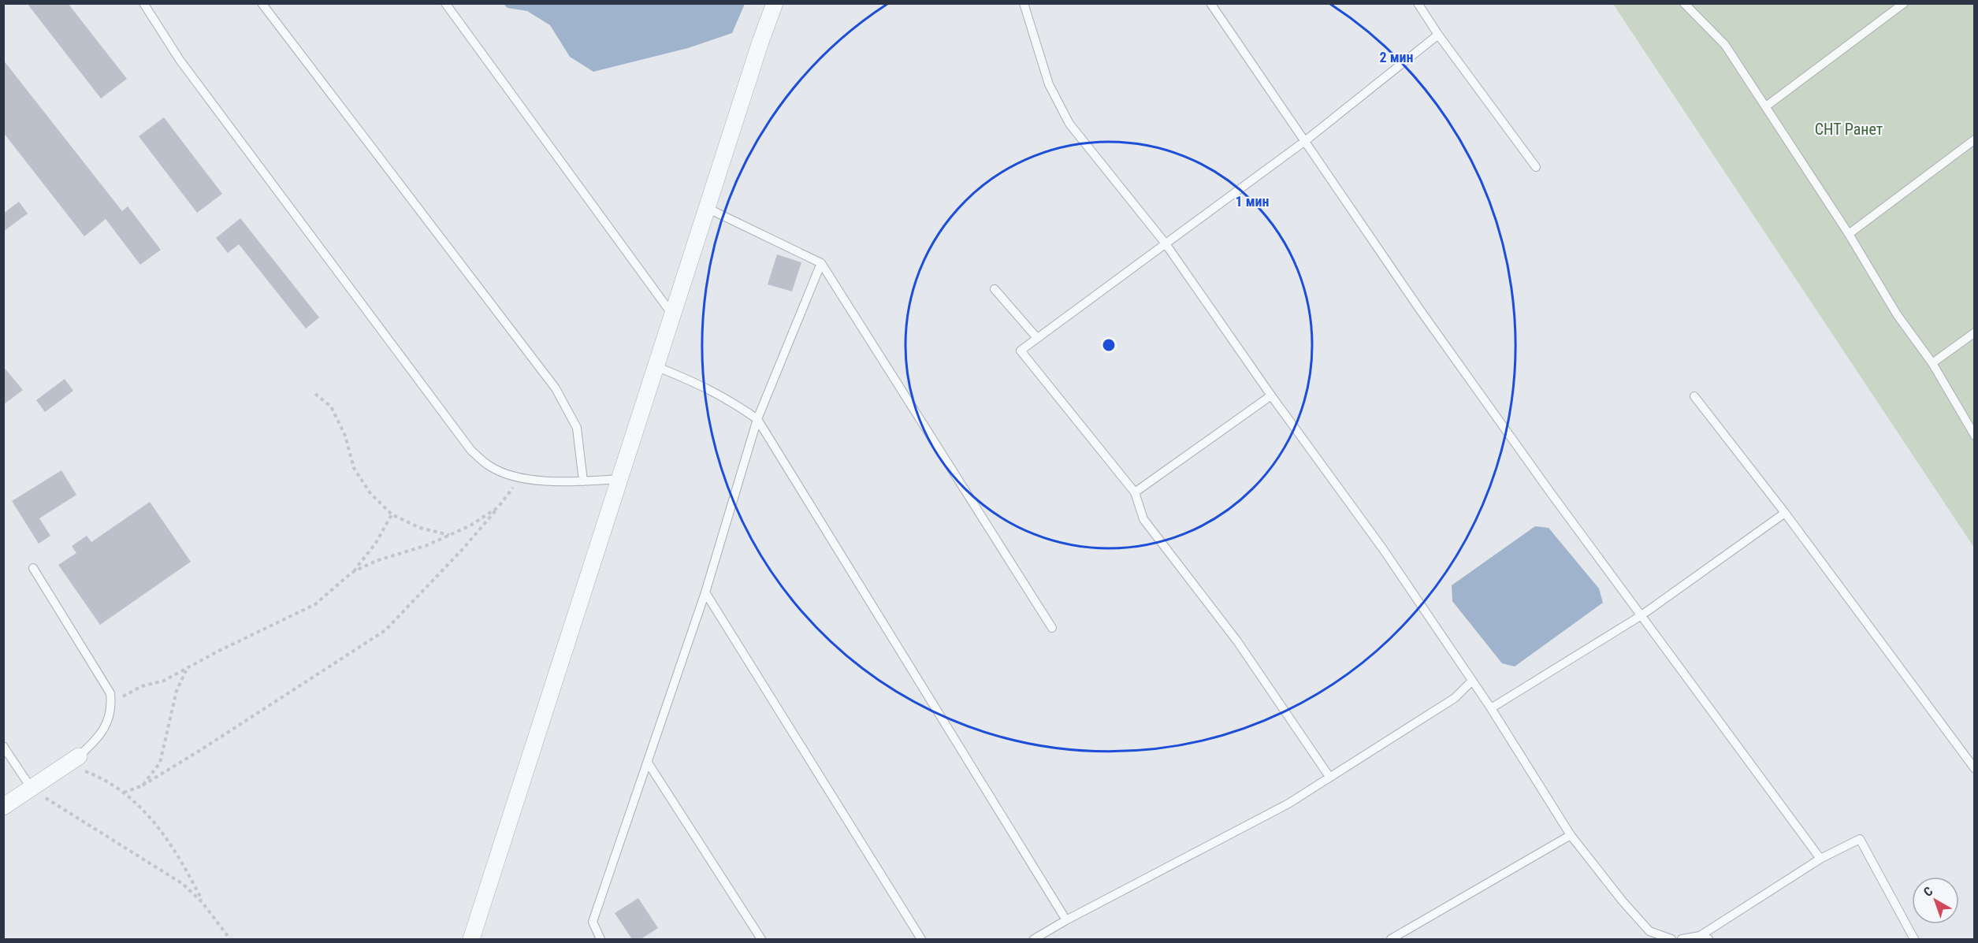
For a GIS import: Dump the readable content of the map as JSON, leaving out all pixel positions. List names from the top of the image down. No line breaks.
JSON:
{"parks":["СНТ Ранет"],"north":"top left","rings":["2 мин","1 мин"]}
